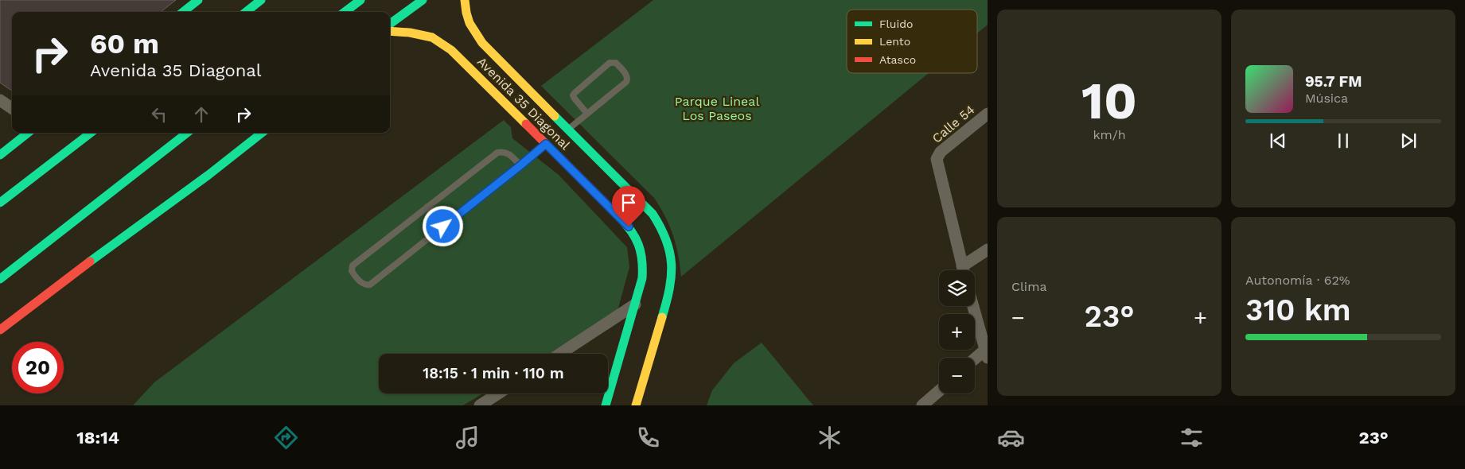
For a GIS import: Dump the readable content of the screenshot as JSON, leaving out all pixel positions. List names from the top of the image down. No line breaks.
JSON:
{"streets":{"main road":["Avenida 35 Diagonal"],"street":["Calle 54"]},"parks":["Parque Lineal Los Paseos"],"legend":["Fluido","Lento","Atasco"],"page":{"tile":[["10","km/h"],"Clima",["Autonomía · 62%","310 km"]],"turn":["60 m","Avenida 35 Diagonal"],"song":["95.7 FM","Música"],"map_buttons":["+","−"],"heat":["−","23°","+"],"limit":"20","trip":"18:15 · 1 min · 110 m","tabs":["18:14","23°"]}}
